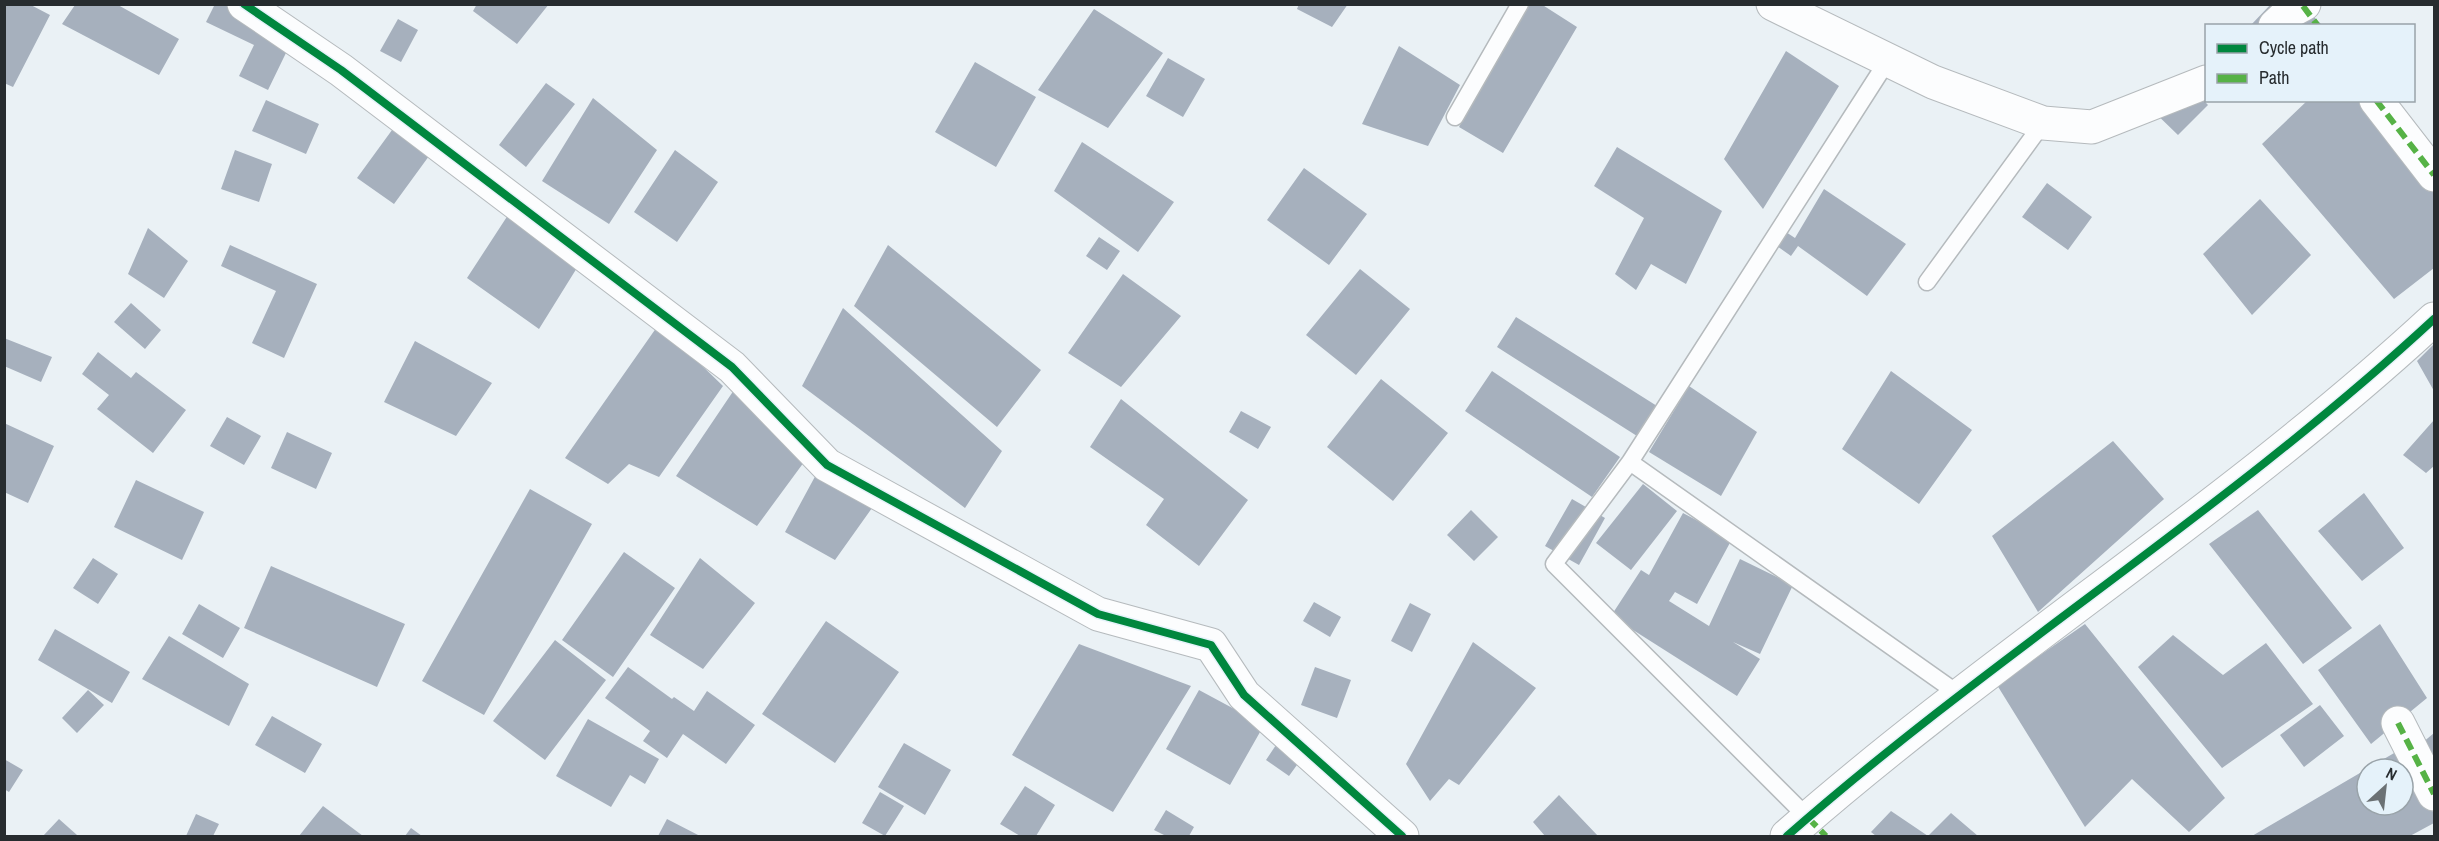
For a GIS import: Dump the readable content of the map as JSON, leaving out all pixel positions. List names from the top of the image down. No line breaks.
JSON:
{"legend":["Cycle path","Path"],"north":"top right"}
